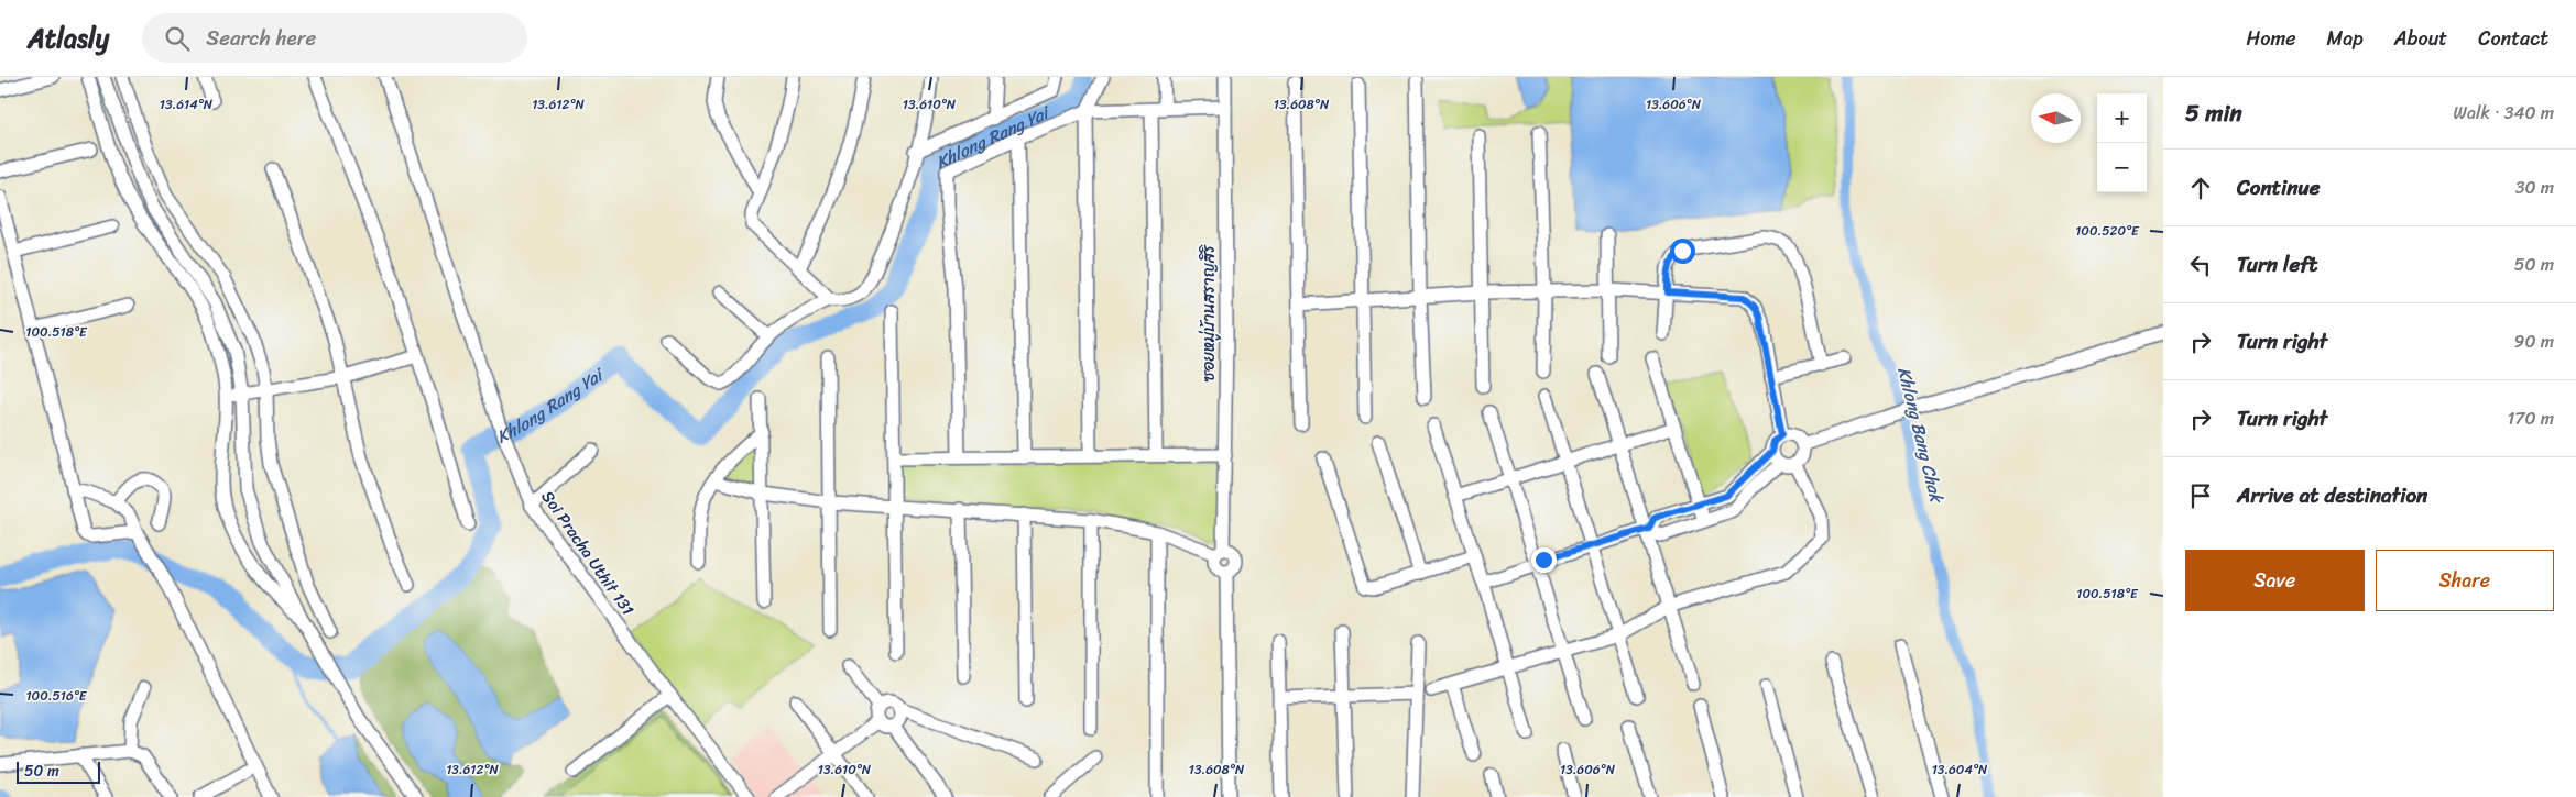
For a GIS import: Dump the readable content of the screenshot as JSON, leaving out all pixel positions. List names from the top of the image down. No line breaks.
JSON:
{"streets":{"street":["ซอยหมู่บ้านสราญสิริ","Soi Pracha Uthit 131"]},"water":["Khlong Rang Yai","Khlong Bang Chak"],"scale_bar":"50 m","north":"left","page":{"header":"Atlasly","search":"Search here","nav":["Home","Map","About","Contact"],"heading":["5 min","Walk · 340 m"],"map_buttons":["+","−"],"list":[["Continue","30 m"],["Turn left","50 m"],["Turn right","90 m"],["Turn right","170 m"],"Arrive at destination"],"buttons":["Save","Share"],"scale":"50 m"},"coordinates":["13.614°N","13.612°N","13.610°N","13.608°N","13.606°N","100.520°E","100.518°E","100.516°E","13.604°N"]}
